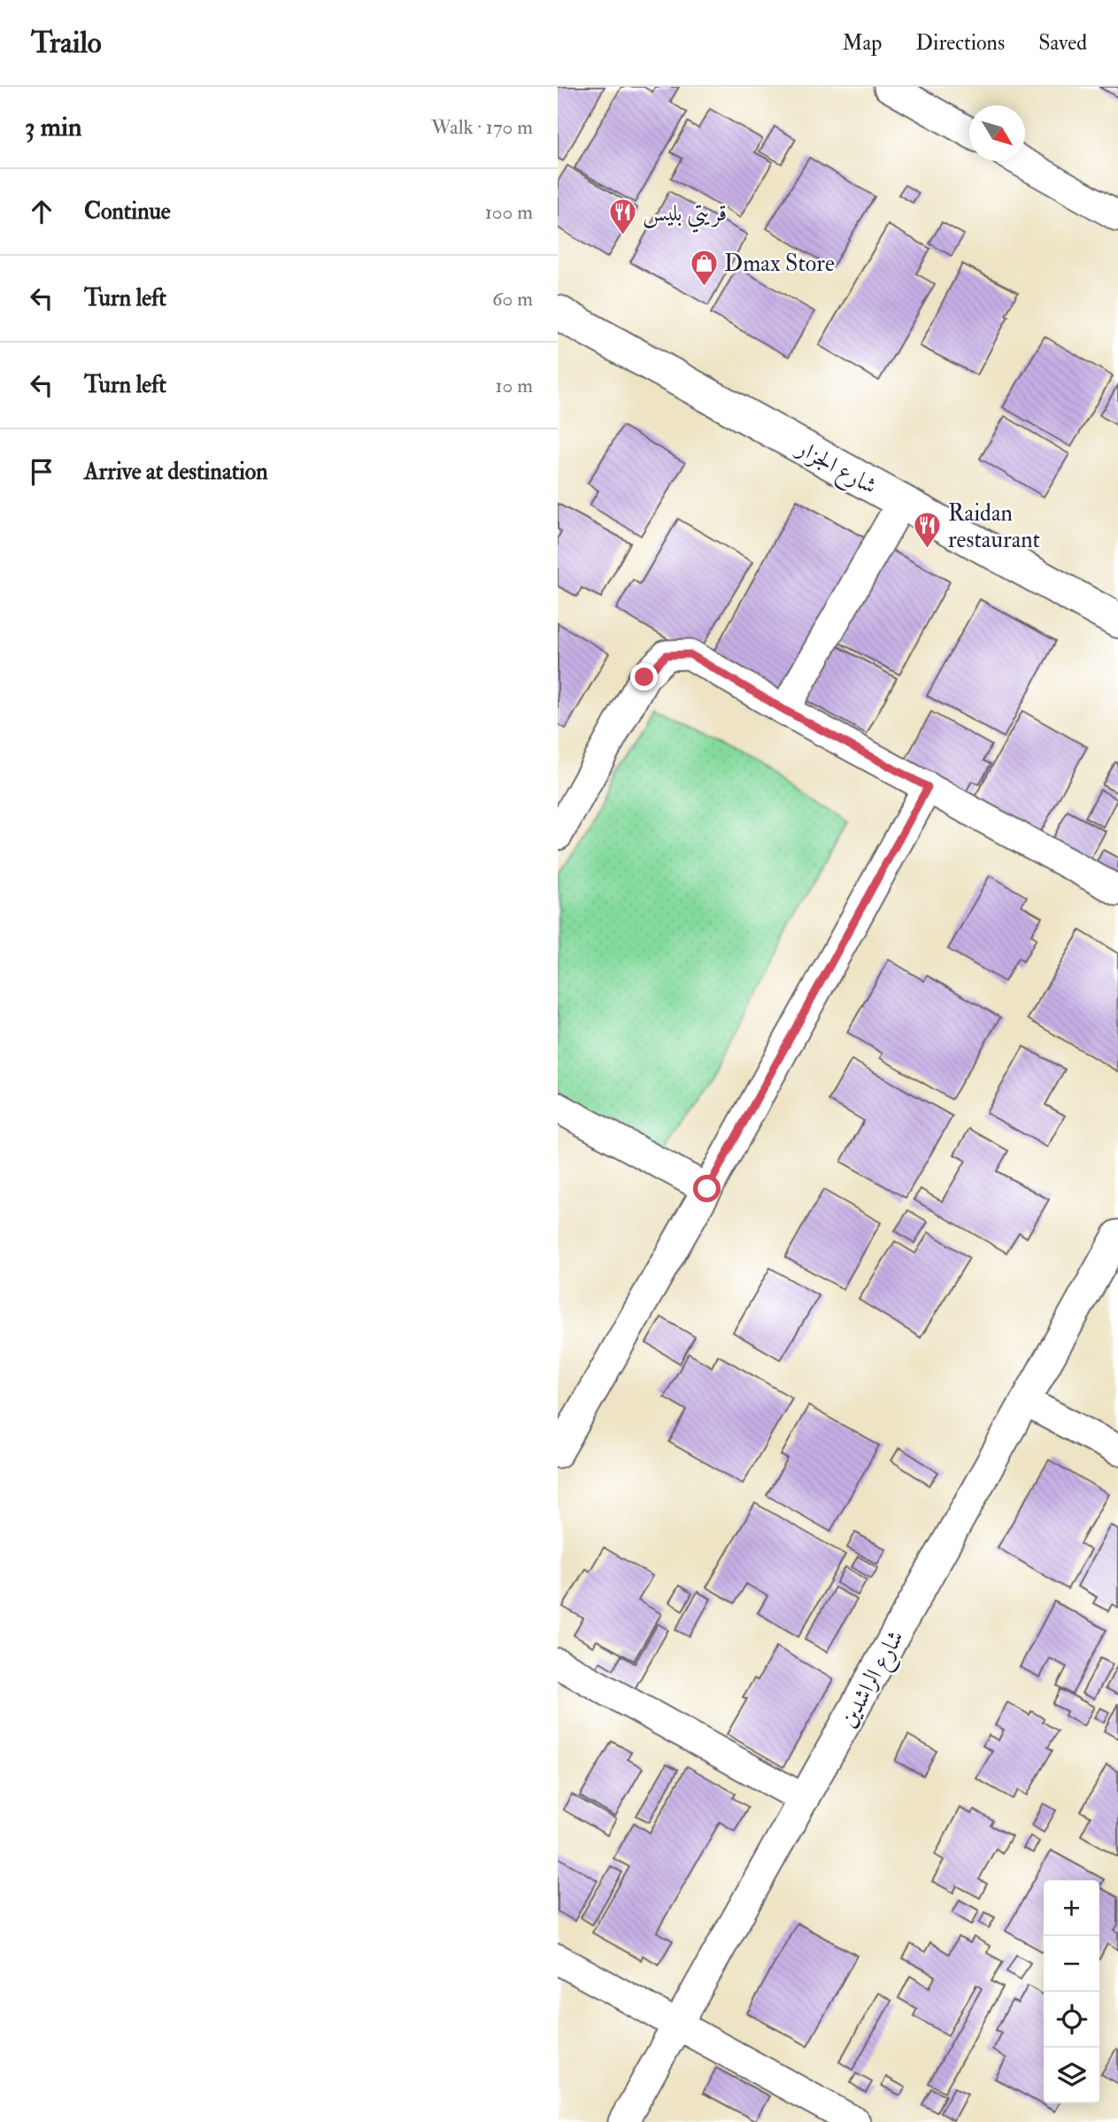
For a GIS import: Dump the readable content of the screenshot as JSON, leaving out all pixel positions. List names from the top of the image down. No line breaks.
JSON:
{"streets":{"street":["شارع الجزار","شارع الراشدين"]},"places":{"restaurant":["قريتي بليس","Raidan restaurant"],"shop":["Dmax Store"]},"north":"bottom right","page":{"header":"Trailo","nav":["Map","Directions","Saved"],"heading":["3 min","Walk · 170 m"],"list":[["Continue","100 m"],["Turn left","60 m"],["Turn left","10 m"],"Arrive at destination"],"map_buttons":["+","−"]}}
